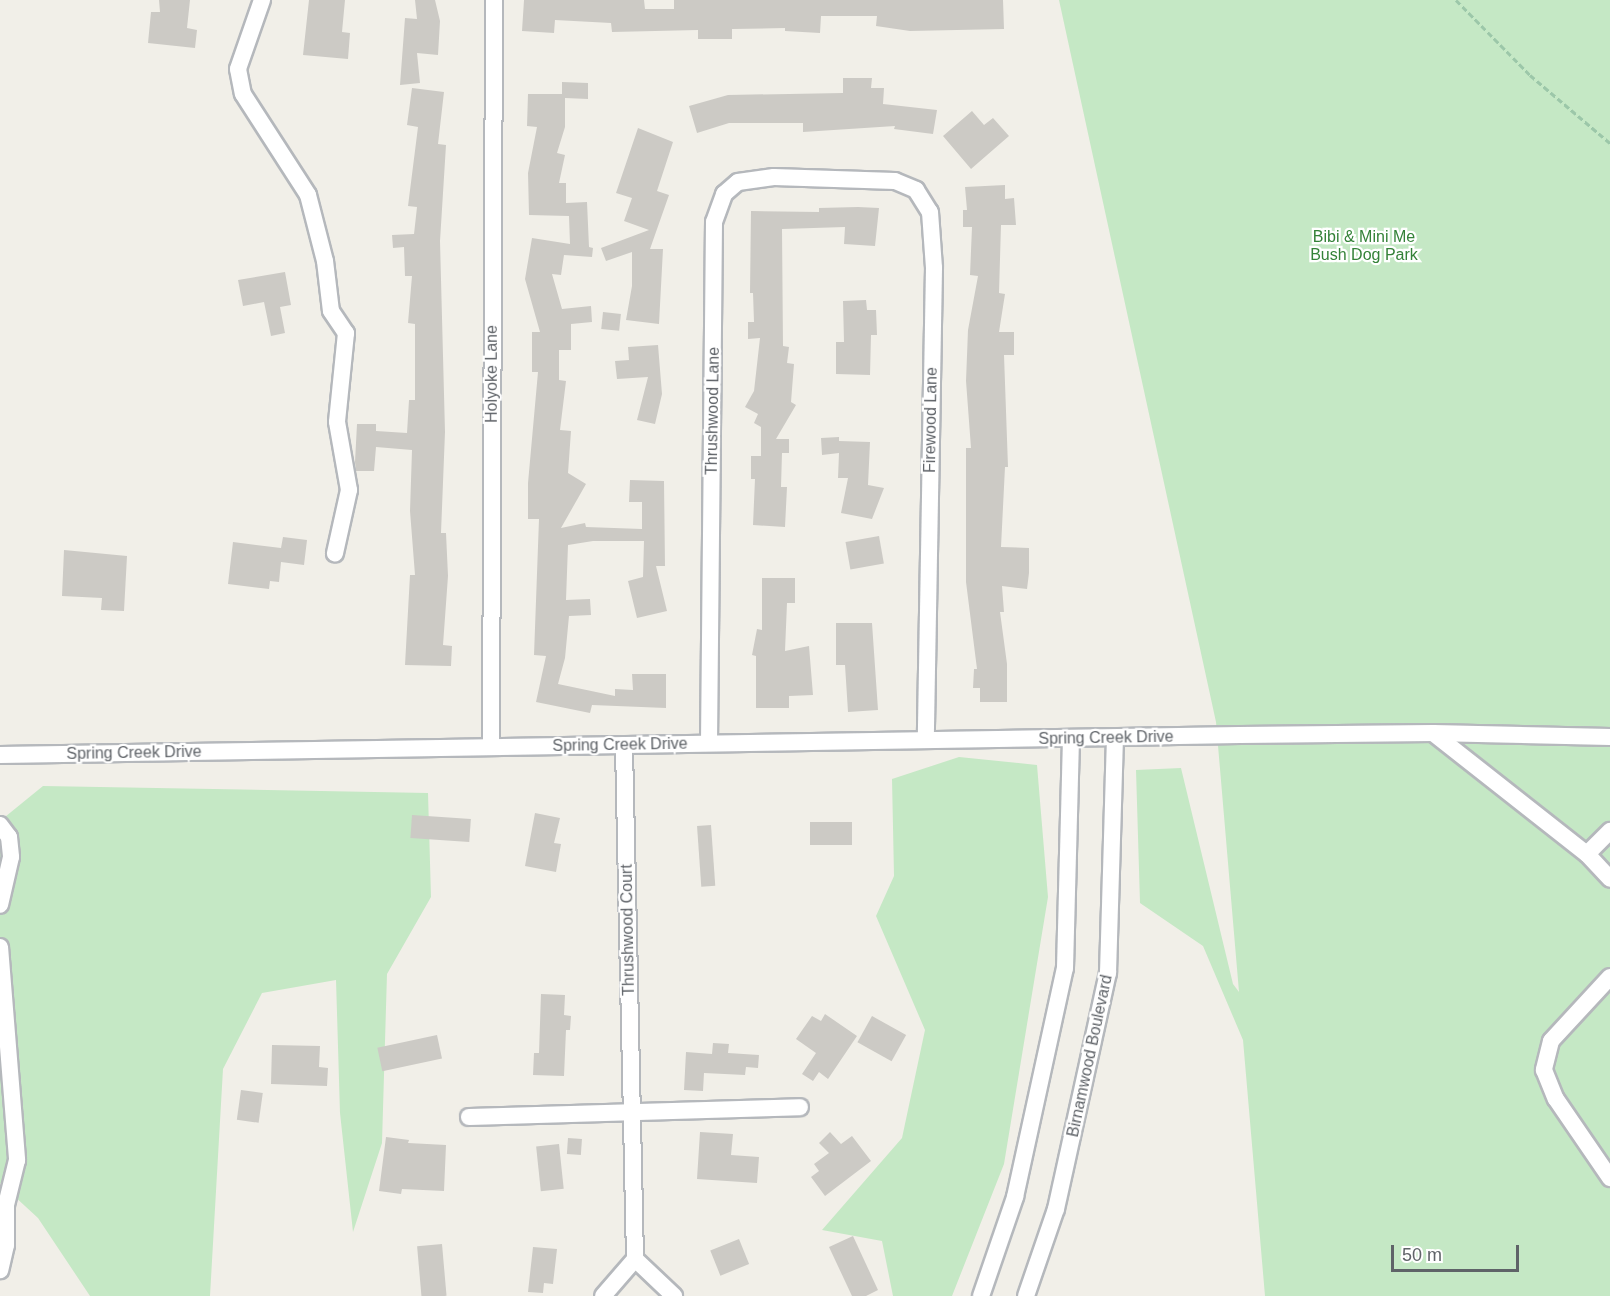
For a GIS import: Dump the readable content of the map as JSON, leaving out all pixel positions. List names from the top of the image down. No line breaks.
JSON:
{"streets":{"street":["Holyoke Lane","Thrushwood Lane","Firewood Lane","Spring Creek Drive","Thrushwood Court","Birnamwood Boulevard"]},"crossings":[["Holyoke Lane","Spring Creek Drive"],["Thrushwood Lane","Firewood Lane"],["Thrushwood Lane","Spring Creek Drive"],["Firewood Lane","Spring Creek Drive"],["Spring Creek Drive","Thrushwood Court"],["Spring Creek Drive","Birnamwood Boulevard"]],"parks":["Bibi & Mini Me Bush Dog Park"],"scale_bar":"50 m"}
